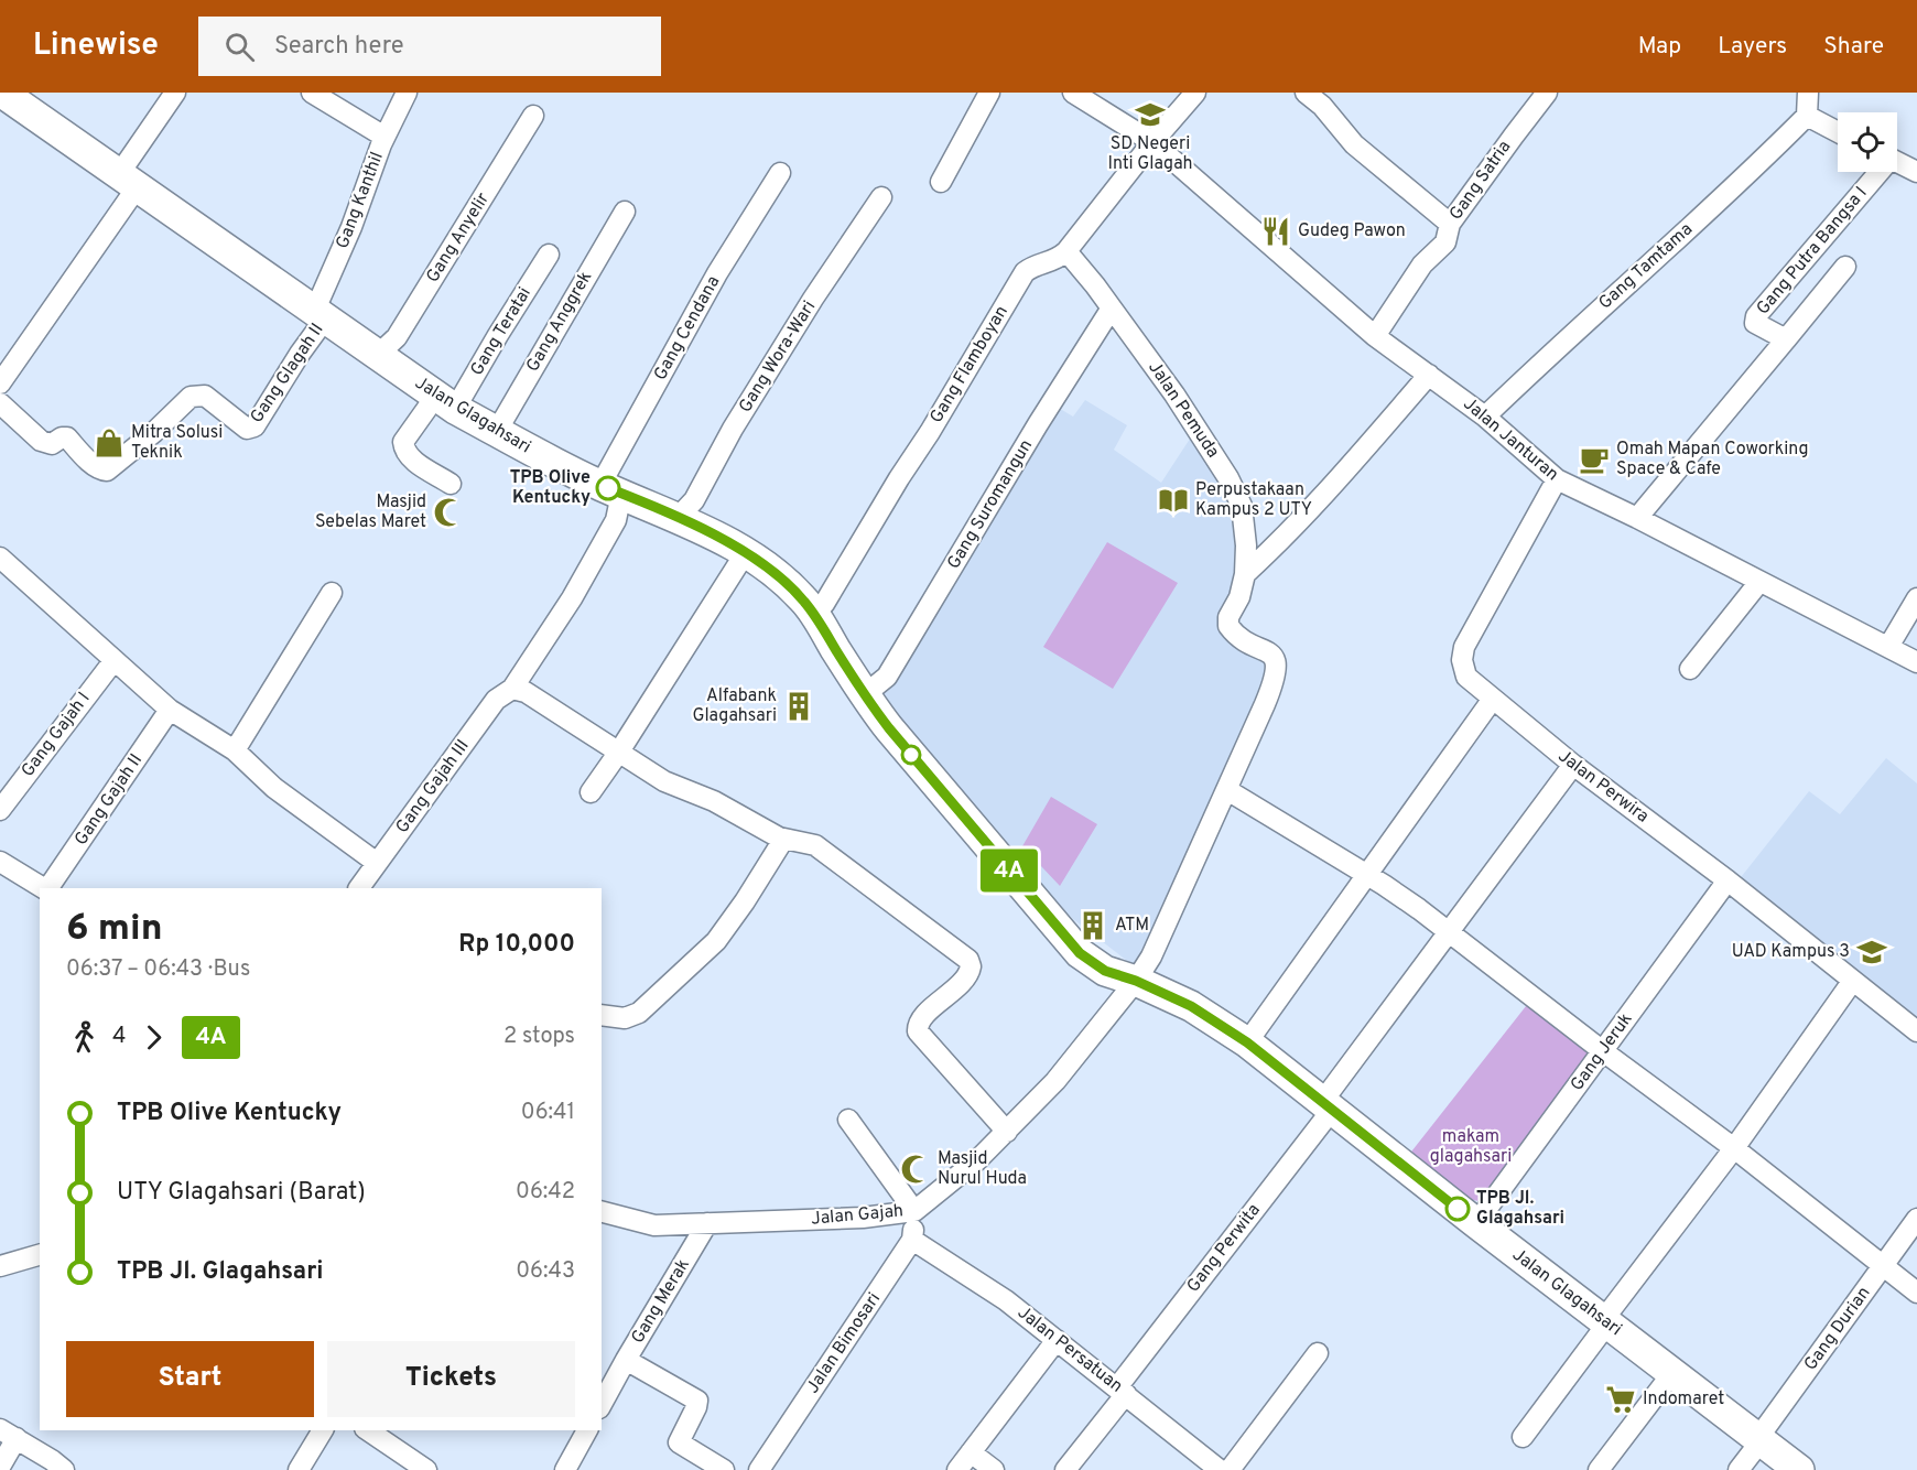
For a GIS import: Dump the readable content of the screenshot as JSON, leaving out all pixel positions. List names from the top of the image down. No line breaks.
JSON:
{"streets":{"street":["Gang Satria","Gang Kanthil","Gang Anyelir","Gang Putra Bangsa I","Gang Tamtama","Gang Anggrek","Gang Cendana","Gang Teratai","Gang Wora-Wari","Gang Flamboyan","Gang Glagah II","Jalan Pemuda","Jalan Glagahsari","Jalan Janturan","Gang Suromangun","Gang Gajah I","Gang Gajah III","Jalan Perwira","Gang Gajah II","Gang Jeruk","Jalan Gajah","Gang Perwita","Gang Merak","Gang Durian","Jalan Bimosari","Jalan Persatuan"]},"crossings":[["Gang Satria","Jalan Janturan"],["Gang Kanthil","Gang Glagah II"],["Gang Kanthil","Jalan Glagahsari"],["Gang Anyelir","Jalan Glagahsari"],["Gang Putra Bangsa I","Jalan Janturan"],["Gang Tamtama","Jalan Janturan"],["Gang Anggrek","Jalan Glagahsari"],["Gang Cendana","Jalan Glagahsari"],["Gang Cendana","Gang Gajah III"],["Gang Teratai","Jalan Glagahsari"],["Gang Wora-Wari","Jalan Glagahsari"],["Gang Flamboyan","Jalan Pemuda"],["Gang Flamboyan","Jalan Glagahsari"],["Gang Flamboyan","Jalan Janturan"],["Gang Glagah II","Jalan Glagahsari"],["Jalan Pemuda","Gang Suromangun"],["Jalan Pemuda","Jalan Gajah"],["Jalan Glagahsari","Gang Suromangun"],["Jalan Glagahsari","Gang Jeruk"],["Jalan Glagahsari","Jalan Gajah"],["Jalan Glagahsari","Gang Perwita"],["Jalan Glagahsari","Gang Durian"],["Jalan Janturan","Jalan Perwira"],["Jalan Perwira","Gang Jeruk"],["Jalan Perwira","Gang Perwita"],["Jalan Gajah","Gang Merak"],["Jalan Gajah","Jalan Bimosari"],["Gang Perwita","Jalan Persatuan"],["Jalan Bimosari","Jalan Persatuan"]],"parks":["makam glagahsari"],"places":{"school or university":["SD Negeri Inti Glagah","UAD Kampus 3"],"restaurant":["Gudeg Pawon"],"shop":["Mitra Solusi Teknik"],"cafe":["Omah Mapan Coworking Space & Cafe"],"other":["TPB Olive Kentucky","TPB Jl. Glagahsari"],"library":["Perpustakaan Kampus 2 UTY"],"mosque":["Masjid Sebelas Maret","Masjid Nurul Huda"],"building":["Alfabank Glagahsari","ATM"],"supermarket":["Indomaret"]},"lines":["bus line 4A"],"page":{"header":"Linewise","search":"Search here","nav":["Map","Layers","Share"],"on_map":"4A","heading":["6 min","06:37 – 06:43 · Bus","Rp 10,000"],"legs":["4","4A","2 stops"],"list":[{"name":"TPB Olive Kentucky","value":"06:41"},{"name":"UTY Glagahsari (Barat)","value":"06:42"},{"name":"TPB Jl. Glagahsari","value":"06:43"}],"buttons":["Start","Tickets"]}}
